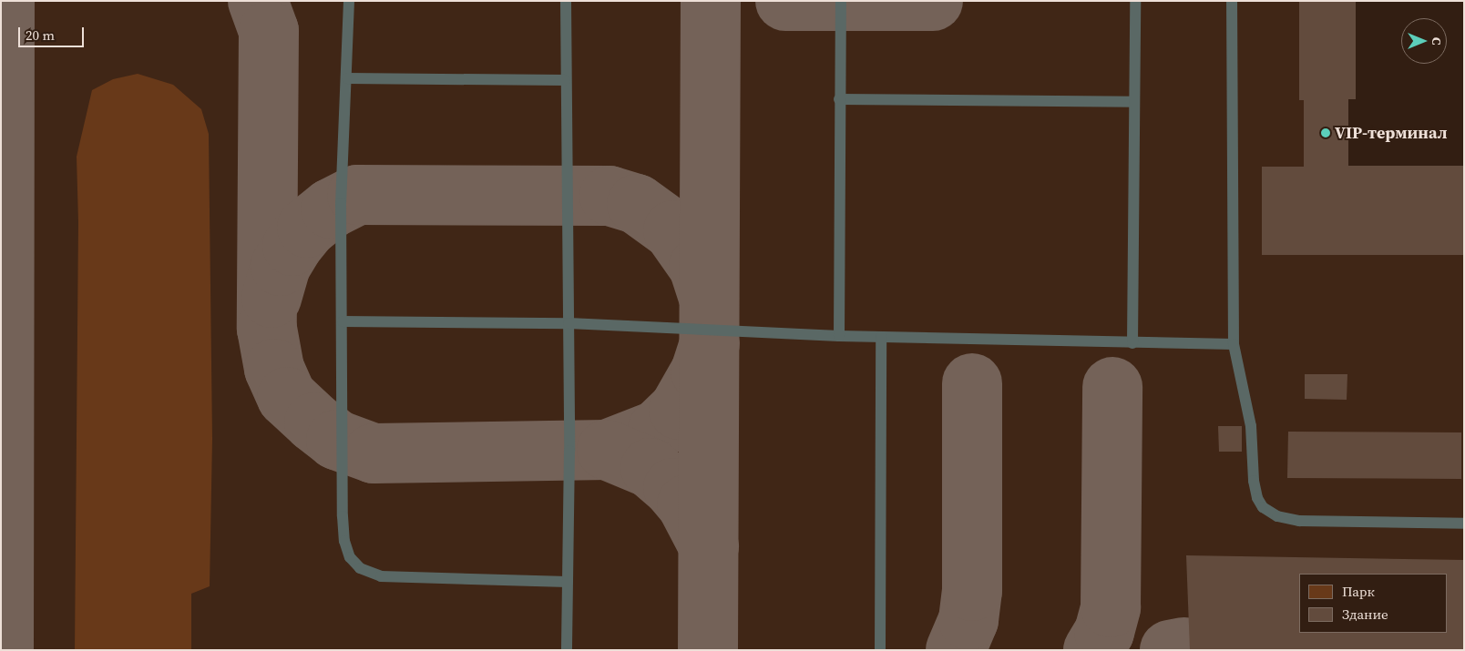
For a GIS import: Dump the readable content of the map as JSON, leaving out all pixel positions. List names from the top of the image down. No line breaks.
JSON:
{"places":["VIP-терминал"],"legend":["Парк","Здание"],"scale_bar":"20 m","north":"right"}
